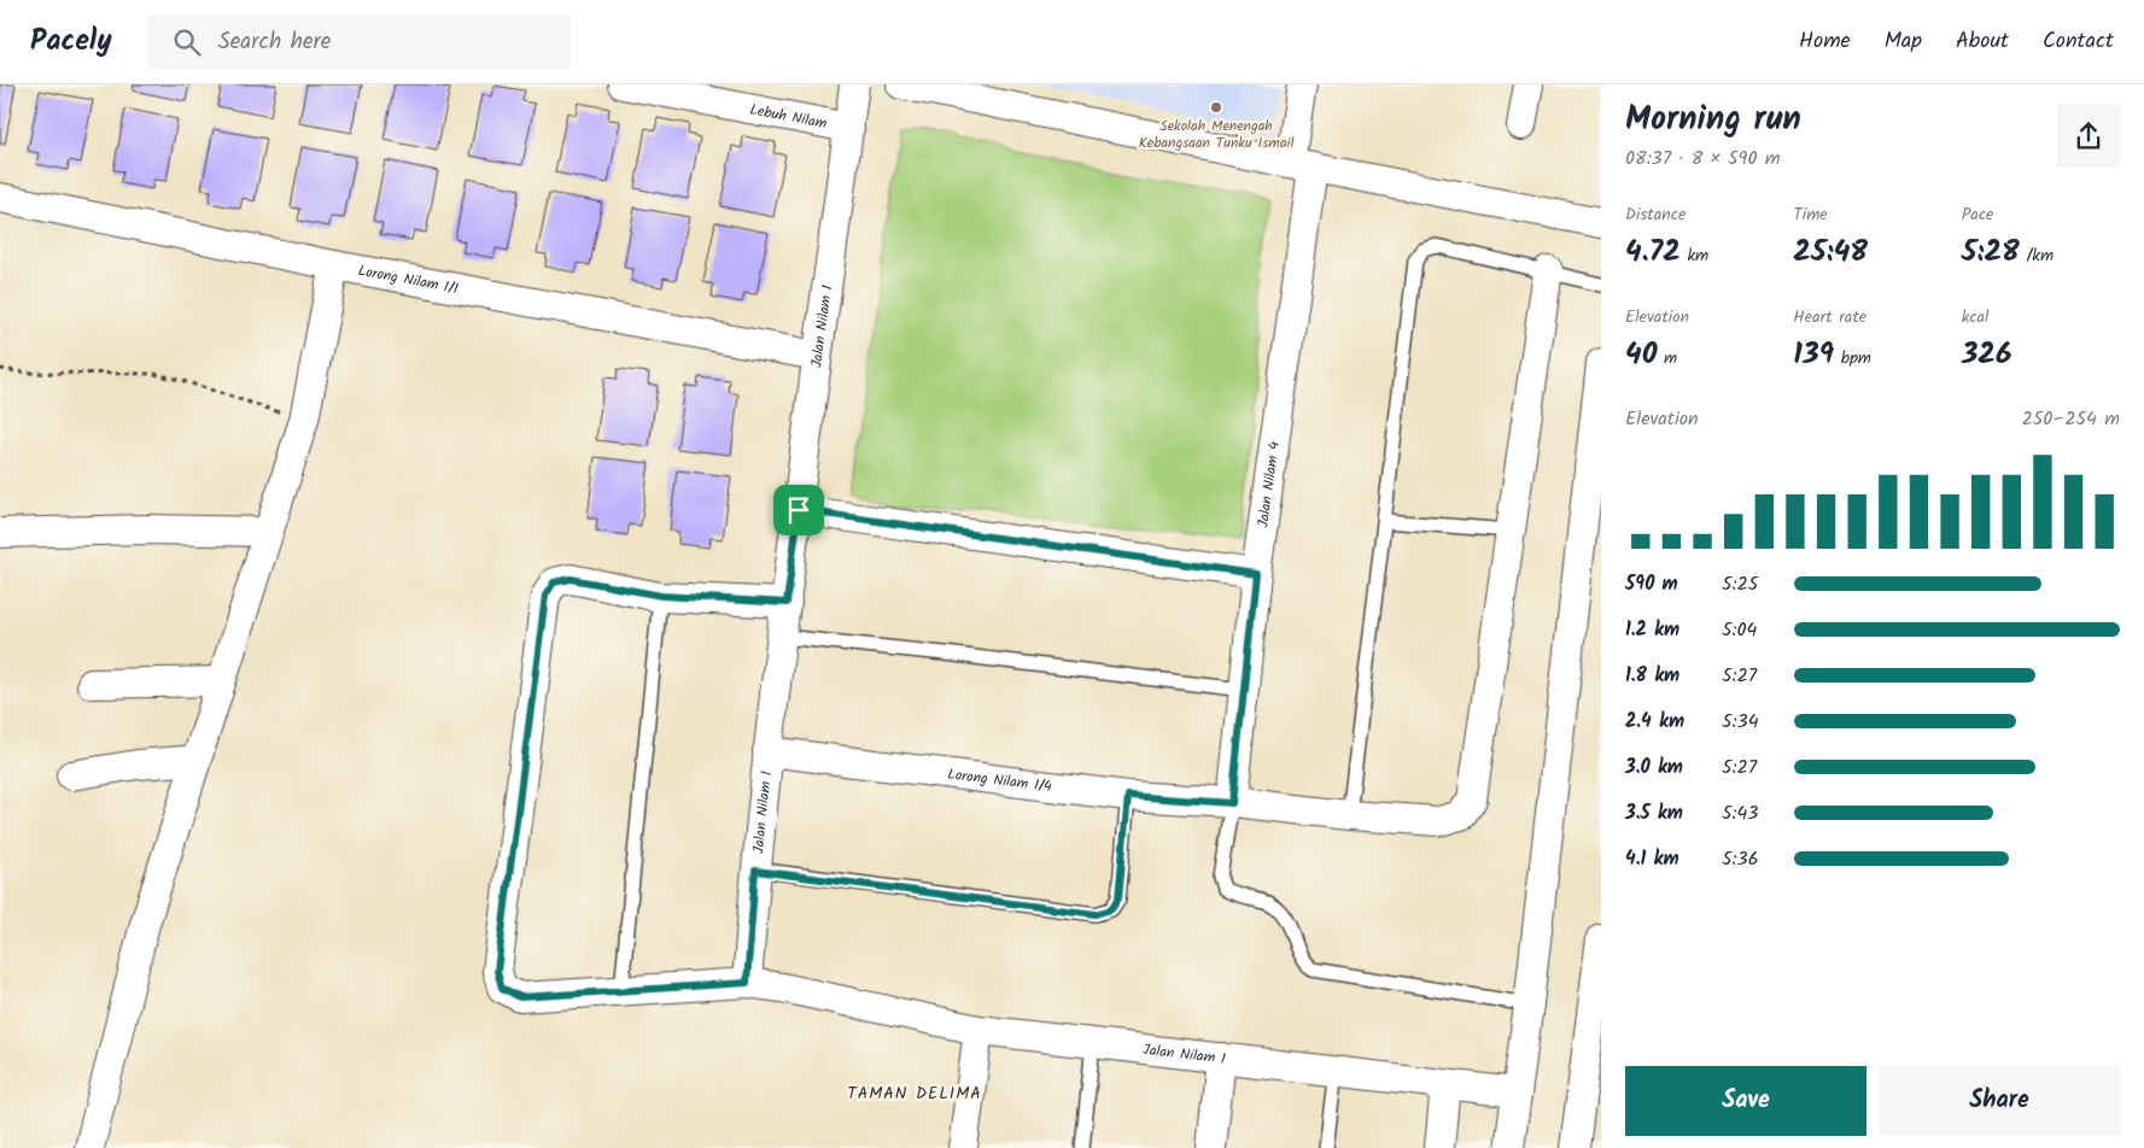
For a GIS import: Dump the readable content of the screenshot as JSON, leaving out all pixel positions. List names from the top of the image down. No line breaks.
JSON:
{"streets":{"street":["Lebuh Nilam","Lorong Nilam 1/1","Jalan Nilam 1","Jalan Nilam 4","Lorong Nilam 1/4"]},"crossings":[["Lebuh Nilam","Jalan Nilam 1"],["Lorong Nilam 1/1","Jalan Nilam 1"],["Jalan Nilam 1","Lorong Nilam 1/4"],["Jalan Nilam 4","Lorong Nilam 1/4"]],"districts":["TAMAN DELIMA"],"places":["Sekolah Menengah Kebangsaan Tunku Ismail"],"page":{"header":"Pacely","search":"Search here","nav":["Home","Map","About","Contact"],"heading":["Morning run","08:37 · 8 × 590 m"],"stats":[["Distance","4.72 km"],["Time","25:48"],["Pace","5:28 /km"],["Elevation","40 m"],["Heart rate","139 bpm"],["kcal","326"]],"chart":["Elevation","250–254 m"],"list":[{"name":"590 m","note":"5:25"},{"name":"1.2 km","note":"5:04"},{"name":"1.8 km","note":"5:27"},{"name":"2.4 km","note":"5:34"},{"name":"3.0 km","note":"5:27"},{"name":"3.5 km","note":"5:43"},{"name":"4.1 km","note":"5:36"}],"buttons":["Save","Share"]}}
